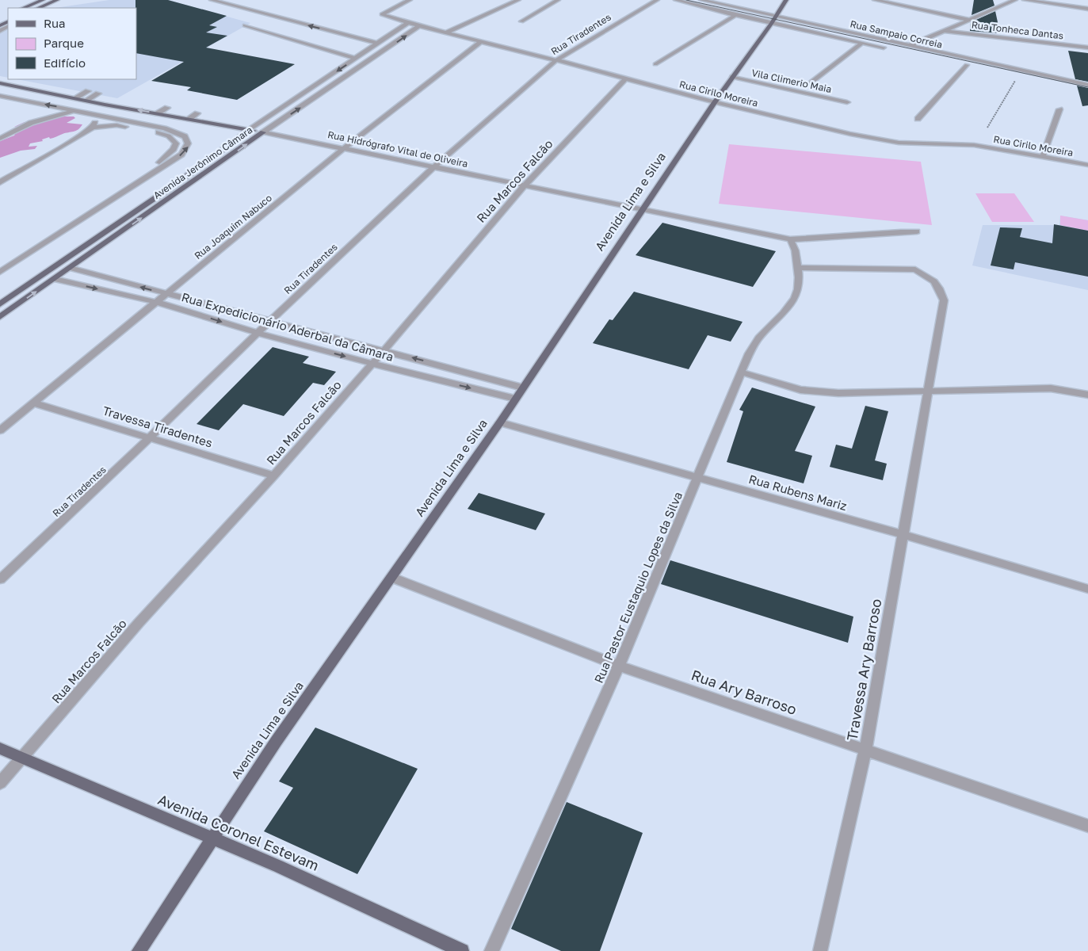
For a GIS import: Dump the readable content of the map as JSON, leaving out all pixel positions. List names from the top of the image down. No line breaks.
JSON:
{"streets":{"main road":["Rua Hidrógrafo Vital de Oliveira","Avenida Jerônimo Câmara","Avenida Lima e Silva","Avenida Coronel Estevam"],"street":["Rua Tonheca Dantas","Rua Tiradentes","Rua Sampaio Correia","Vila Climerio Maia","Rua Cirilo Moreira","Rua Marcos Falcão","Rua Joaquim Nabuco","Rua Expedicionário Aderbal da Câmara","Travessa Tiradentes","Rua Rubens Mariz","Rua Pastor Eustaquio Lopes da Silva","Travessa Ary Barroso","Rua Ary Barroso"]},"crossings":[["Rua Tiradentes","Rua Cirilo Moreira"],["Rua Tiradentes","Rua Hidrógrafo Vital de Oliveira"],["Rua Tiradentes","Rua Expedicionário Aderbal da Câmara"],["Rua Tiradentes","Travessa Tiradentes"],["Rua Sampaio Correia","Avenida Lima e Silva"],["Vila Climerio Maia","Avenida Lima e Silva"],["Rua Cirilo Moreira","Avenida Jerônimo Câmara"],["Rua Cirilo Moreira","Rua Marcos Falcão"],["Rua Cirilo Moreira","Avenida Lima e Silva"],["Rua Cirilo Moreira","Rua Joaquim Nabuco"],["Rua Hidrógrafo Vital de Oliveira","Avenida Jerônimo Câmara"],["Rua Hidrógrafo Vital de Oliveira","Rua Marcos Falcão"],["Rua Hidrógrafo Vital de Oliveira","Avenida Lima e Silva"],["Rua Hidrógrafo Vital de Oliveira","Rua Joaquim Nabuco"],["Rua Hidrógrafo Vital de Oliveira","Rua Pastor Eustaquio Lopes da Silva"],["Avenida Jerônimo Câmara","Rua Expedicionário Aderbal da Câmara"],["Rua Marcos Falcão","Rua Expedicionário Aderbal da Câmara"],["Rua Marcos Falcão","Travessa Tiradentes"],["Rua Marcos Falcão","Avenida Coronel Estevam"],["Avenida Lima e Silva","Rua Expedicionário Aderbal da Câmara"],["Avenida Lima e Silva","Rua Rubens Mariz"],["Avenida Lima e Silva","Rua Ary Barroso"],["Avenida Lima e Silva","Avenida Coronel Estevam"],["Rua Joaquim Nabuco","Rua Expedicionário Aderbal da Câmara"],["Rua Joaquim Nabuco","Travessa Tiradentes"],["Rua Rubens Mariz","Rua Pastor Eustaquio Lopes da Silva"],["Rua Rubens Mariz","Travessa Ary Barroso"],["Rua Pastor Eustaquio Lopes da Silva","Travessa Ary Barroso"],["Rua Pastor Eustaquio Lopes da Silva","Rua Ary Barroso"],["Travessa Ary Barroso","Rua Ary Barroso"]],"legend":["Rua","Parque","Edifício"]}
